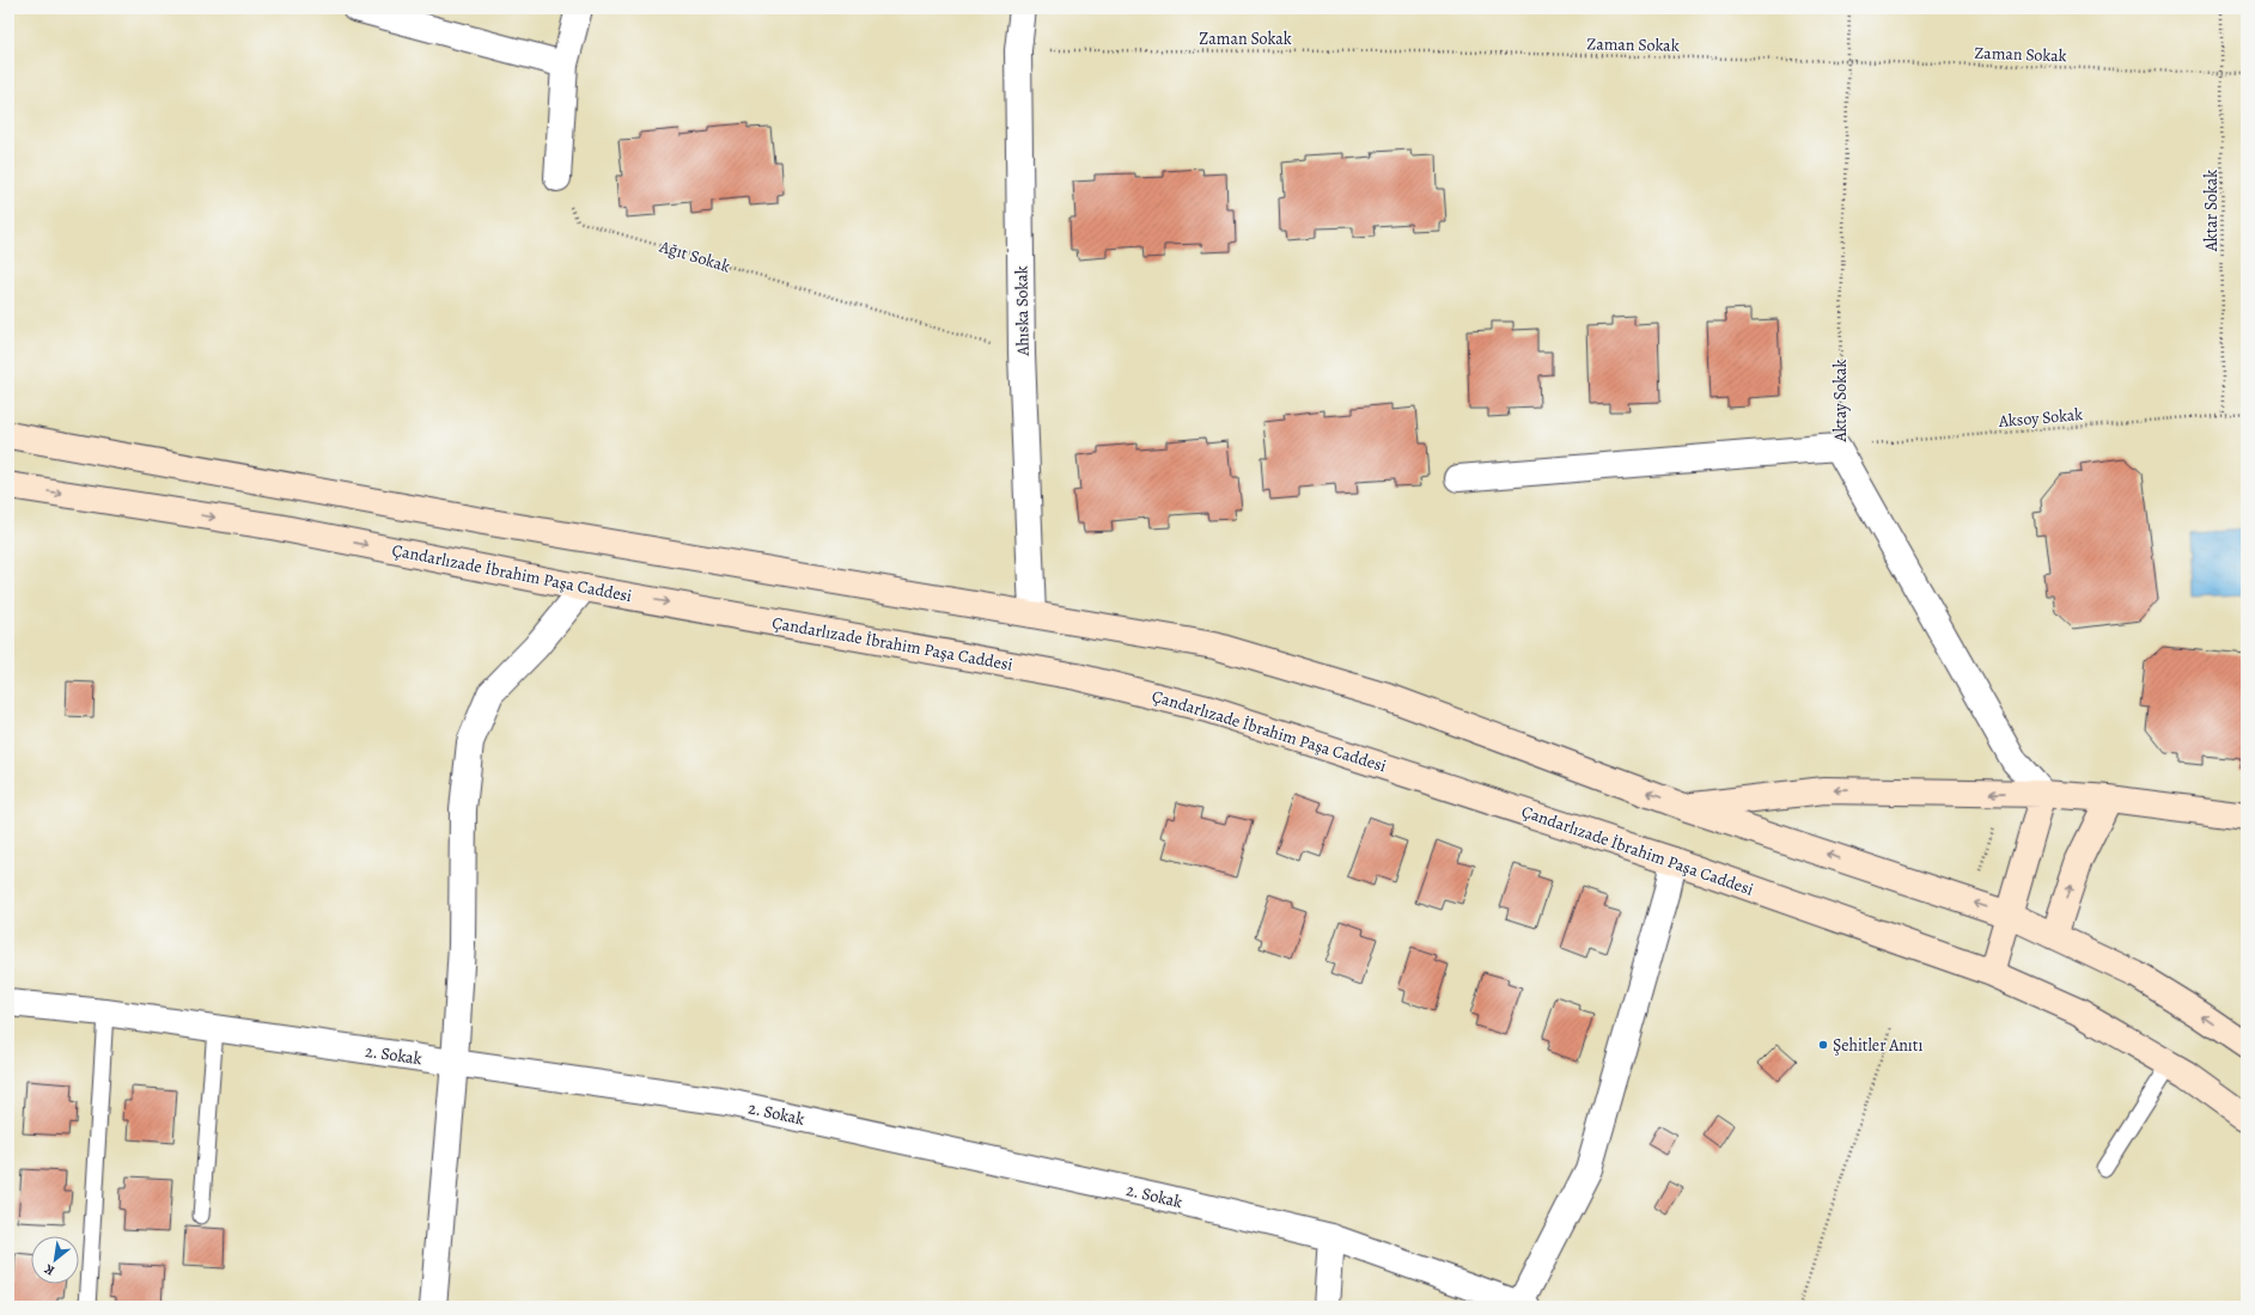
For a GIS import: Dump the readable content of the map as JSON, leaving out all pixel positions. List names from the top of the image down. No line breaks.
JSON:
{"streets":{"main road":["Çandarlızade İbrahim Paşa Caddesi"],"street":["Ahıska Sokak","Aktay Sokak","2. Sokak"],"path":["Zaman Sokak","Aktar Sokak","Ağıt Sokak","Aksoy Sokak"]},"crossings":[["Zaman Sokak","Aktar Sokak"],["Zaman Sokak","Ahıska Sokak"],["Zaman Sokak","Aktay Sokak"],["Aktar Sokak","Aksoy Sokak"],["Ağıt Sokak","Ahıska Sokak"],["Aktay Sokak","Aksoy Sokak"]],"places":["Şehitler Anıtı"],"north":"bottom left"}
